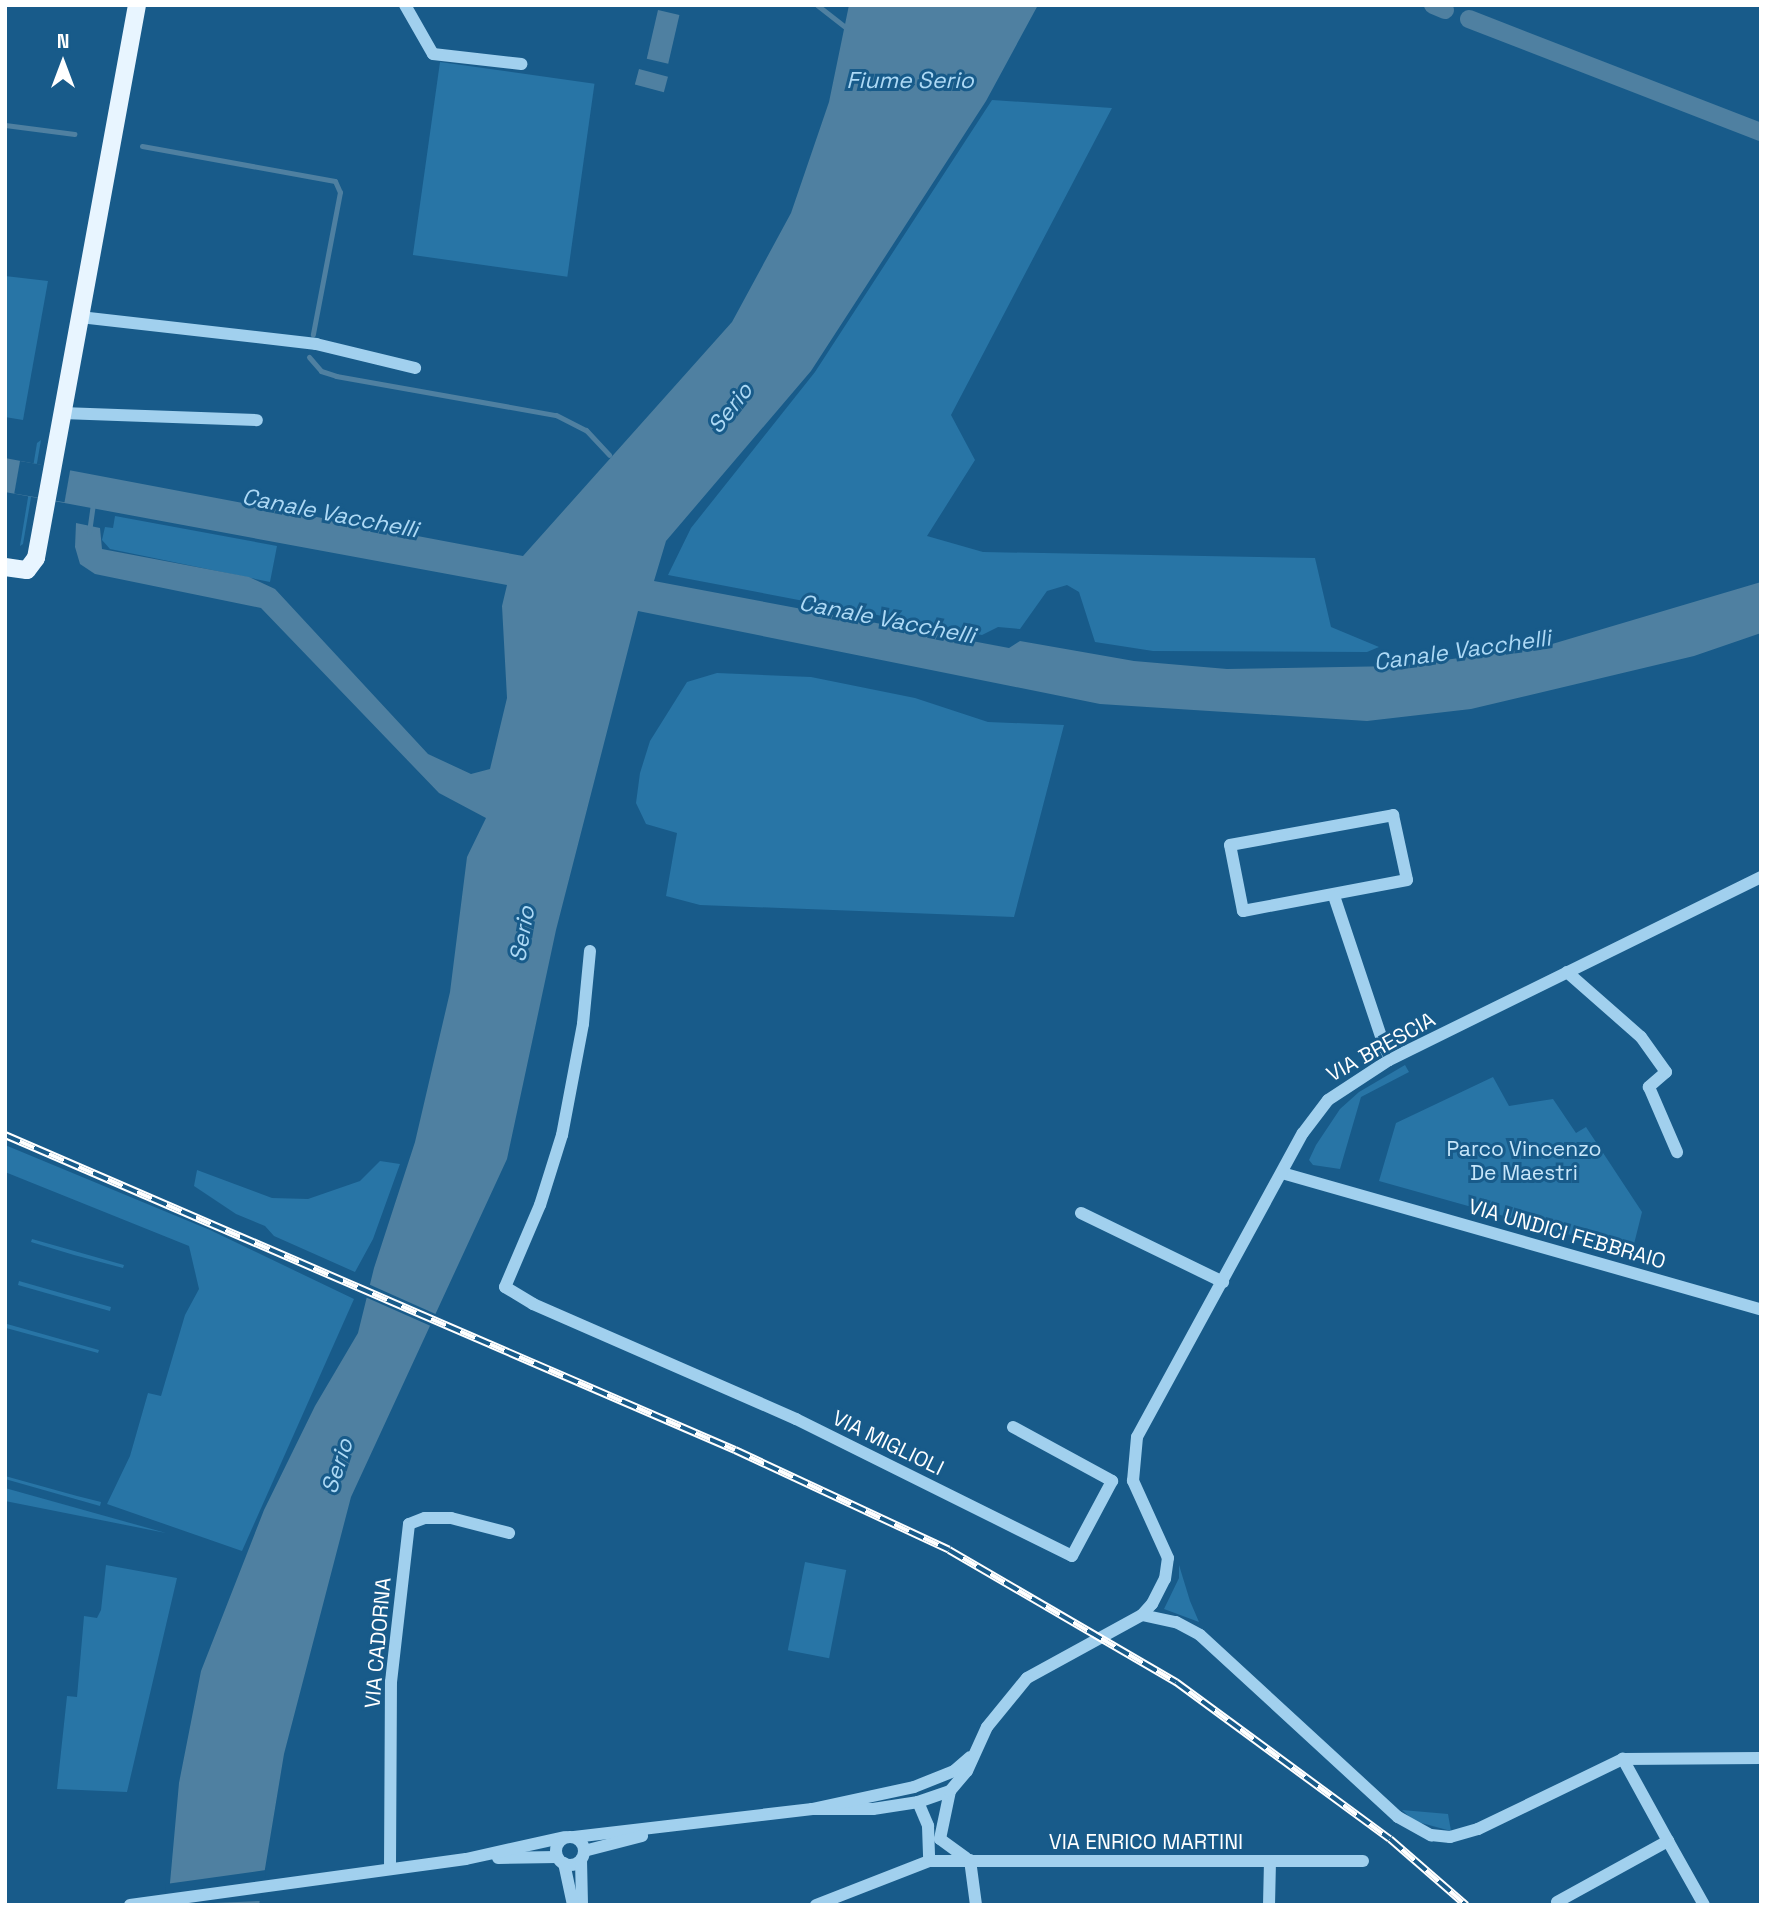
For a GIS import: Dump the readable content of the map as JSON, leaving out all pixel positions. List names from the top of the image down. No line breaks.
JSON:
{"streets":{"street":["VIA BRESCIA","VIA UNDICI FEBBRAIO","VIA MIGLIOLI","VIA CADORNA","VIA ENRICO MARTINI"]},"crossings":[["VIA BRESCIA","VIA UNDICI FEBBRAIO"]],"water":["Fiume Serio","Serio","Canale Vacchelli"],"parks":["Parco Vincenzo De Maestri"],"north":"top"}
